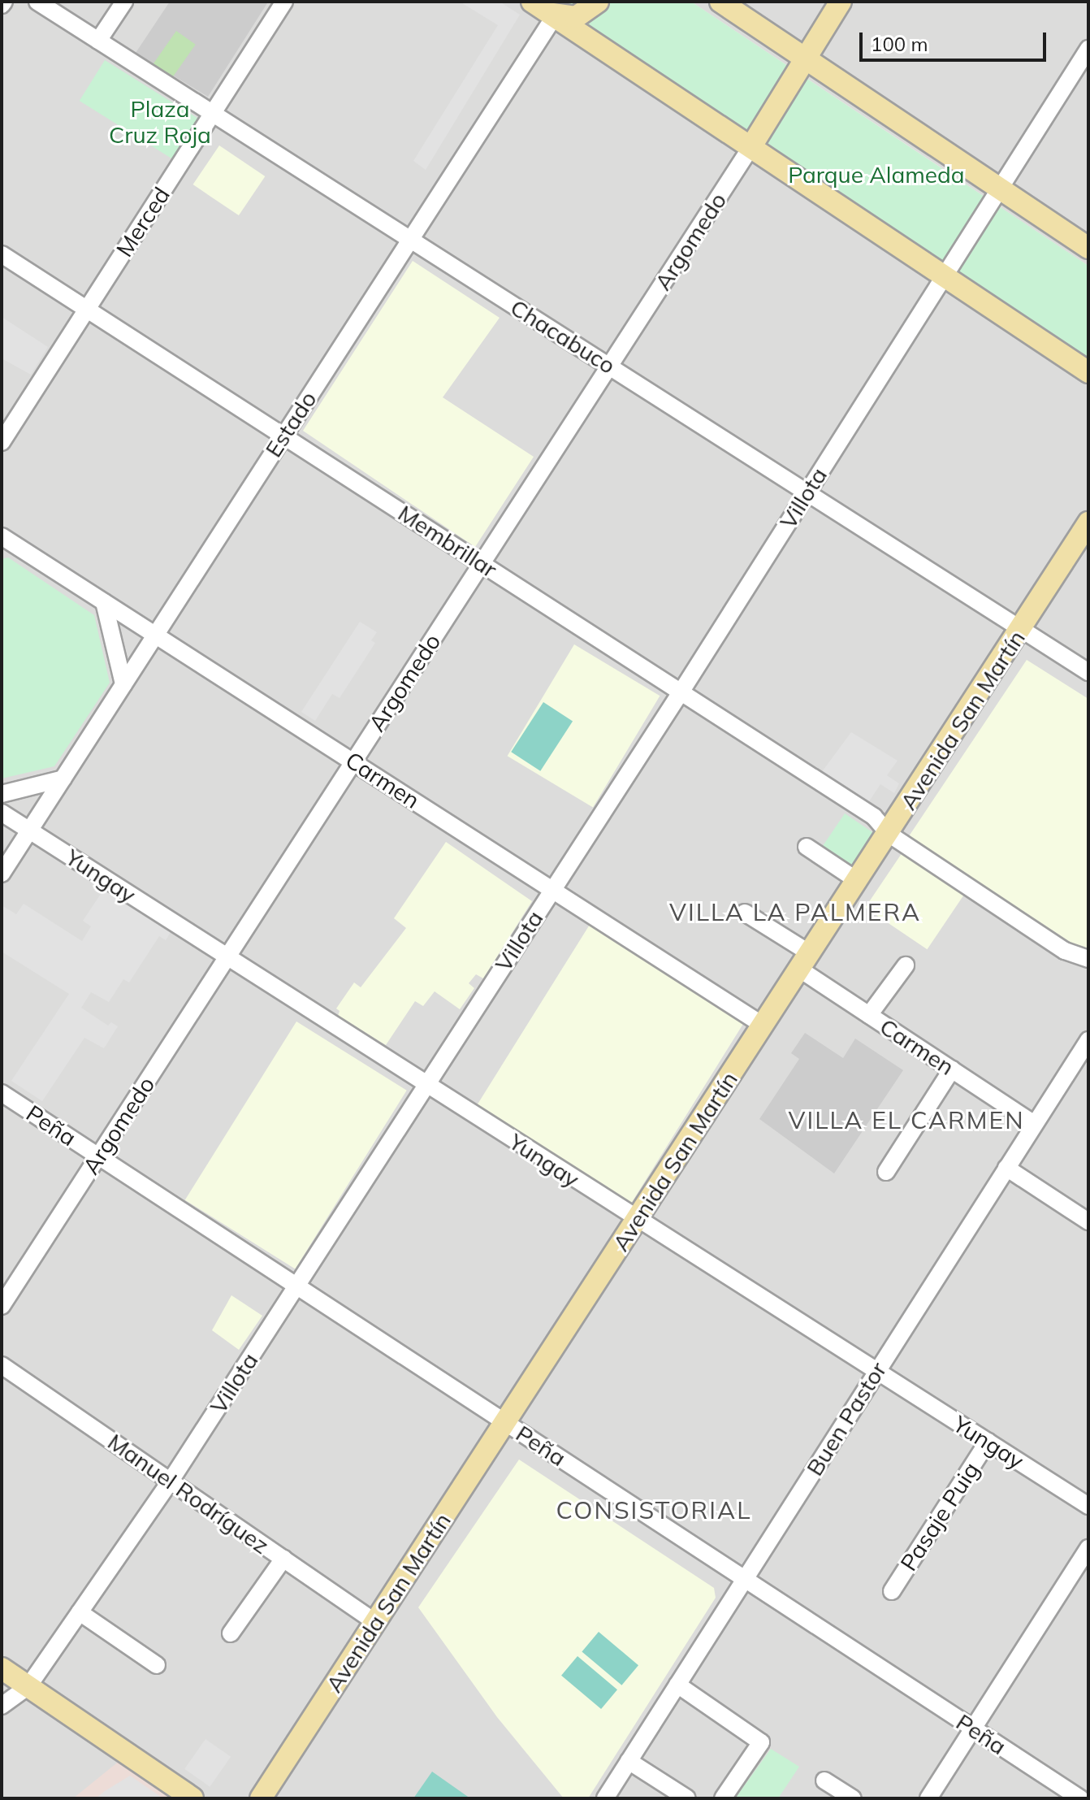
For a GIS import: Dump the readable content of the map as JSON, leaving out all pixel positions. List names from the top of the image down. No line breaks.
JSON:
{"streets":{"main road":["Argomedo","Avenida San Martín"],"street":["Merced","Chacabuco","Estado","Villota","Membrillar","Carmen","Yungay","Peña","Buen Pastor","Manuel Rodríguez","Pasaje Puig"]},"crossings":[["Merced","Chacabuco"],["Merced","Membrillar"],["Argomedo","Chacabuco"],["Argomedo","Membrillar"],["Argomedo","Carmen"],["Argomedo","Yungay"],["Argomedo","Peña"],["Chacabuco","Estado"],["Chacabuco","Villota"],["Chacabuco","Avenida San Martín"],["Estado","Membrillar"],["Estado","Carmen"],["Estado","Yungay"],["Villota","Membrillar"],["Villota","Carmen"],["Villota","Yungay"],["Villota","Peña"],["Villota","Manuel Rodríguez"],["Membrillar","Avenida San Martín"],["Avenida San Martín","Carmen"],["Avenida San Martín","Yungay"],["Avenida San Martín","Peña"],["Avenida San Martín","Manuel Rodríguez"],["Carmen","Buen Pastor"],["Yungay","Buen Pastor"],["Yungay","Pasaje Puig"],["Peña","Buen Pastor"]],"districts":["VILLA LA PALMERA","VILLA EL CARMEN","CONSISTORIAL"],"parks":["Plaza Cruz Roja","Parque Alameda"],"scale_bar":"100 m"}
